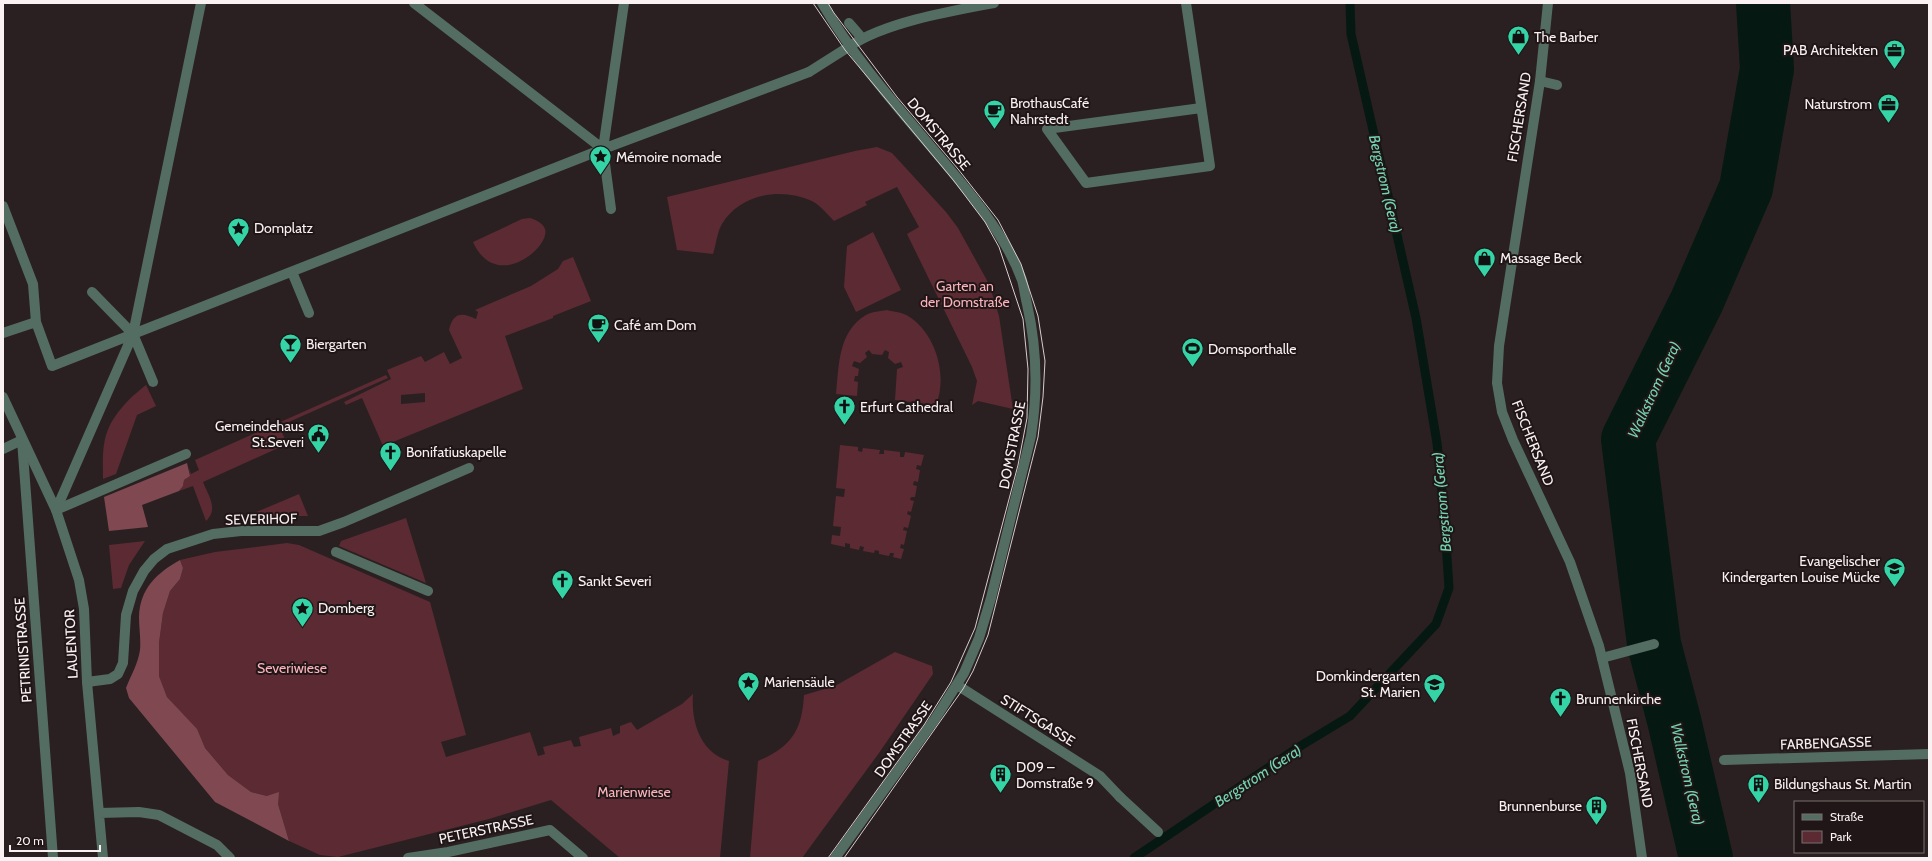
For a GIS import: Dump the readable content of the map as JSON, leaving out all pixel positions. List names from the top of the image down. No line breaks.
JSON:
{"streets":{"street":["FISCHERSAND","DOMSTRASSE","SEVERIHOF","LAUENTOR","PETRINISTRASSE","STIFTSGASSE","FARBENGASSE","PETERSTRASSE"]},"crossings":[["DOMSTRASSE","STIFTSGASSE"],["SEVERIHOF","LAUENTOR"],["LAUENTOR","PETRINISTRASSE"]],"water":["Bergstrom (Gera)","Walkstrom (Gera)"],"parks":["Garten an der Domstraße","Severiwiese","Marienwiese"],"places":{"shop":["The Barber","Massage Beck"],"office":["PAB Architekten","Naturstrom"],"cafe":["BrothausCafé Nahrstedt","Café am Dom"],"place":["Mémoire nomade","Domplatz","Domberg","Mariensäule"],"bar":["Biergarten"],"sports":["Domsporthalle"],"church":["Erfurt Cathedral","Bonifatiuskapelle","Sankt Severi","Brunnenkirche"],"public building":["Gemeindehaus St.Severi"],"school or university":["Evangelischer Kindergarten Louise Mücke","Domkindergarten St. Marien"],"building":["D09 – Domstraße 9","Bildungshaus St. Martin","Brunnenburse"]},"legend":["Straße","Park"],"scale_bar":"20 m"}
